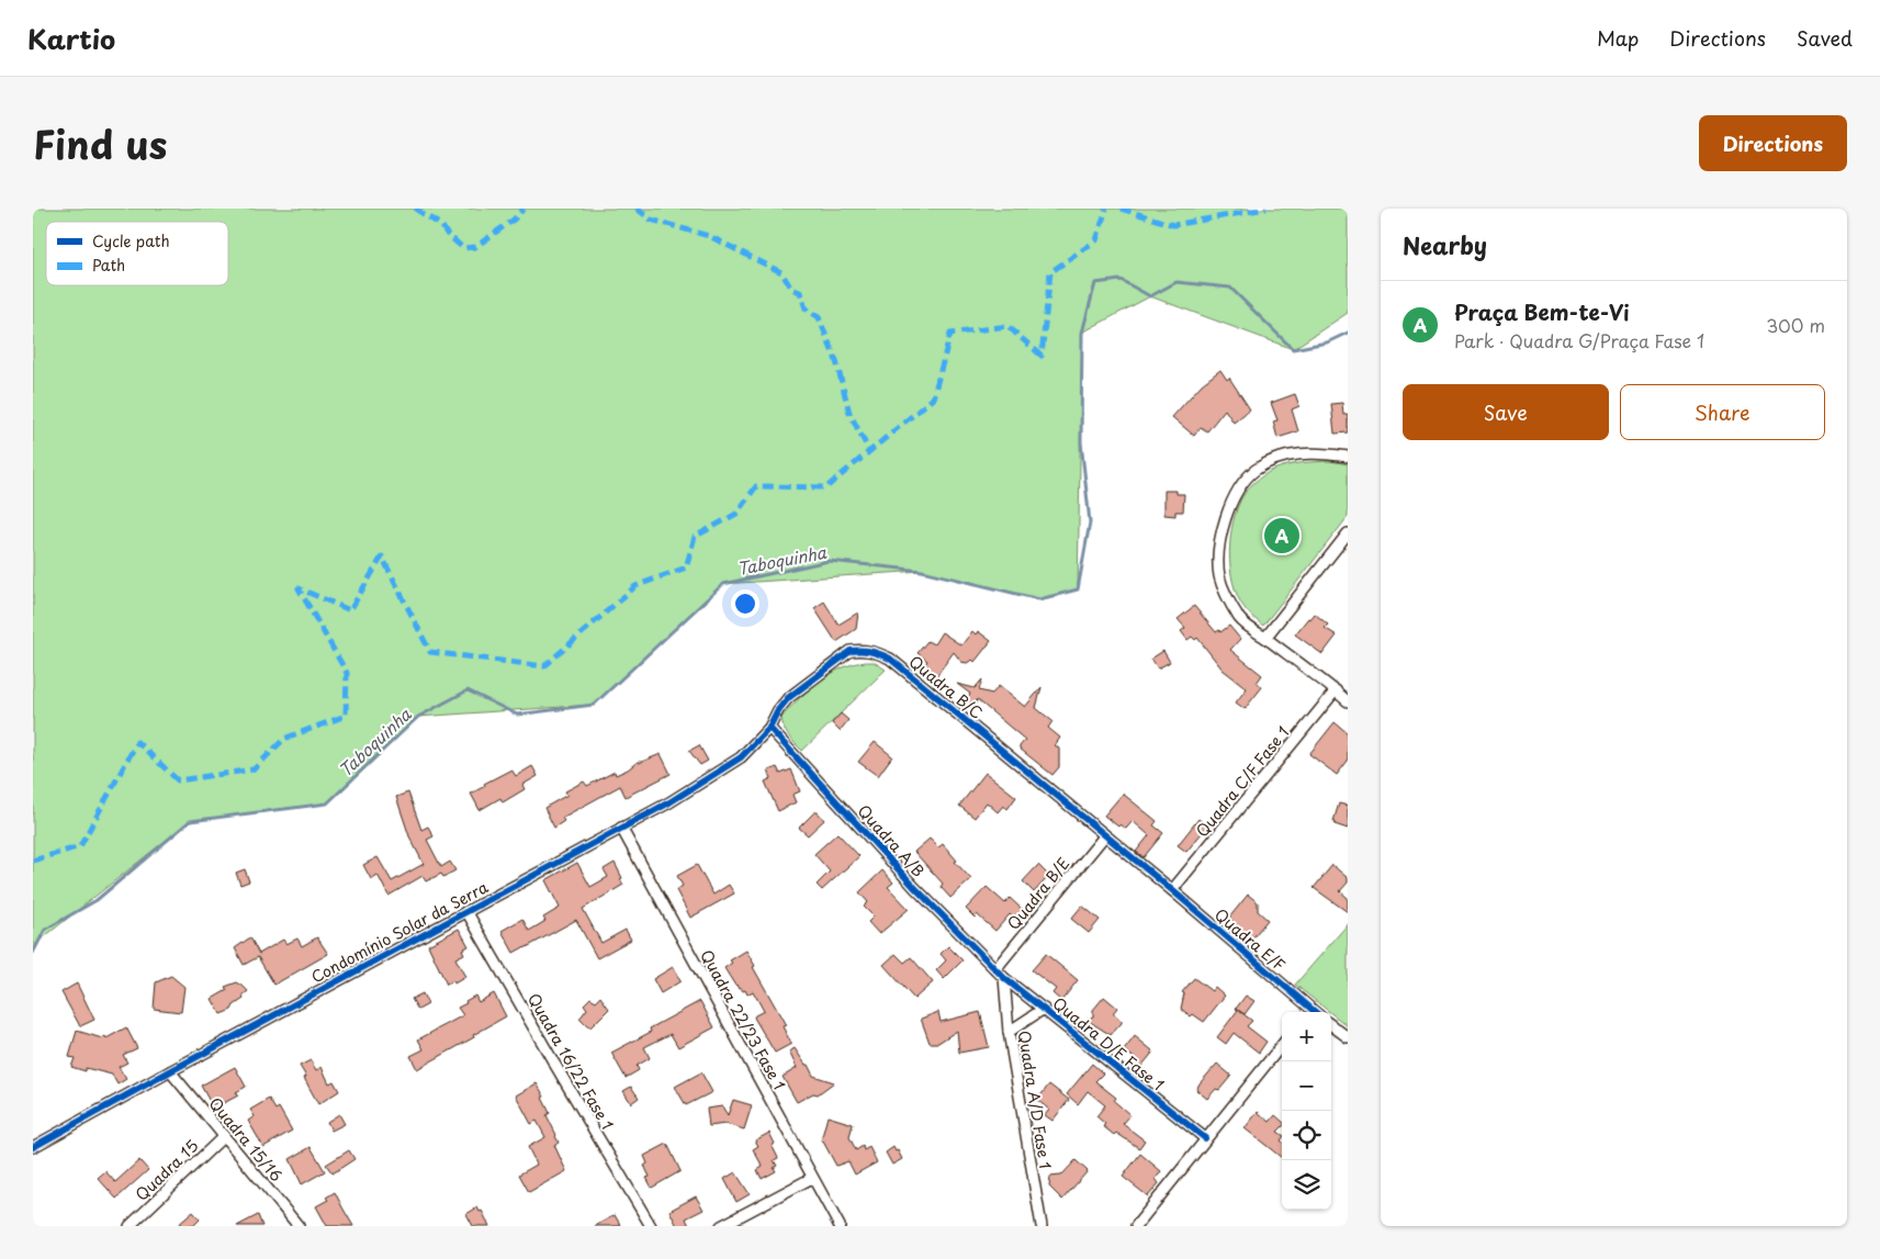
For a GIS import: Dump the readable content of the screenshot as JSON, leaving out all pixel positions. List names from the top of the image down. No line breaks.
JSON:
{"streets":{"street":["Quadra B/C","Quadra C/F Fase 1","Quadra A/B","Quadra B/E","Condomínio Solar da Serra","Quadra E/F","Quadra 22/23 Fase 1","Quadra D/E Fase 1","Quadra 16/22 Fase 1","Quadra A/D Fase 1","Quadra 15/16","Quadra 15"]},"crossings":[["Quadra B/C","Quadra C/F Fase 1"],["Quadra B/C","Quadra A/B"],["Quadra B/C","Quadra B/E"],["Quadra B/C","Condomínio Solar da Serra"],["Quadra B/C","Quadra E/F"],["Quadra C/F Fase 1","Quadra E/F"],["Quadra A/B","Quadra B/E"],["Quadra A/B","Condomínio Solar da Serra"],["Quadra A/B","Quadra D/E Fase 1"],["Quadra B/E","Quadra D/E Fase 1"],["Condomínio Solar da Serra","Quadra 22/23 Fase 1"],["Condomínio Solar da Serra","Quadra 16/22 Fase 1"],["Condomínio Solar da Serra","Quadra 15/16"],["Quadra D/E Fase 1","Quadra A/D Fase 1"],["Quadra 15/16","Quadra 15"]],"water":["Taboquinha"],"legend":["Cycle path","Path"],"page":{"header":"Kartio","nav":["Map","Directions","Saved"],"title":"Find us","buttons":["Directions",["Save","Share"]],"heading":"Nearby","list":[{"mark":"A","name":"Praça Bem-te-Vi","note":"Park · Quadra G/Praça Fase 1","value":"300 m"}],"pins":"A","map_buttons":["+","−"]}}
